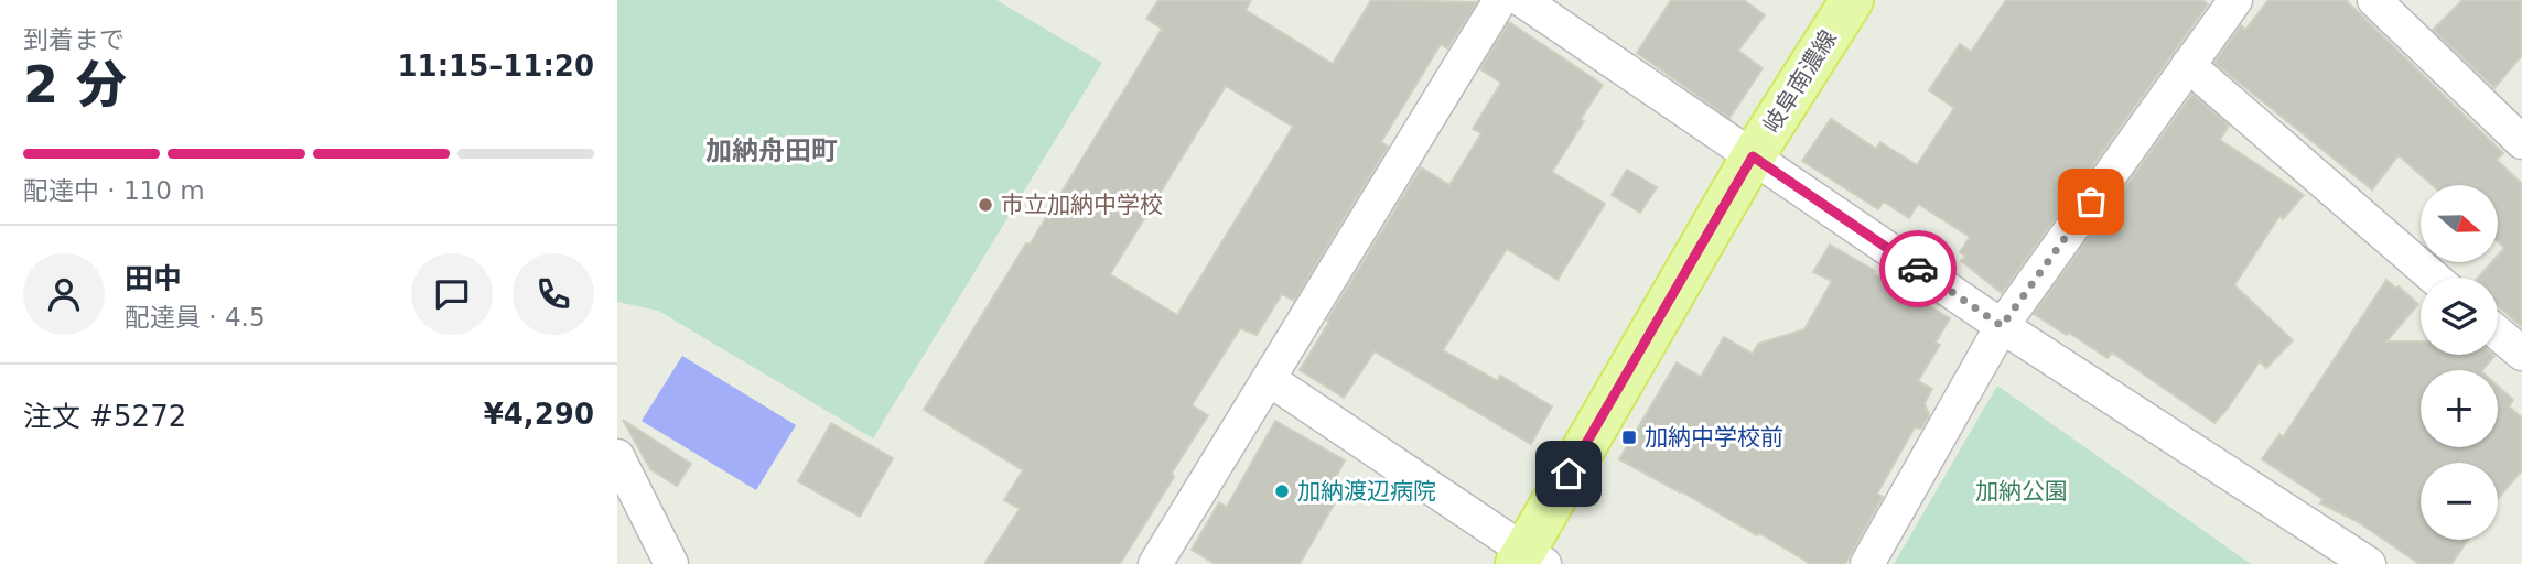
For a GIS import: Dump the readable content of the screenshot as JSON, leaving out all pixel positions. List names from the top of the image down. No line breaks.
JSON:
{"streets":{"main road":["岐阜南濃線"]},"districts":["加納舟田町"],"parks":["加納公園"],"places":{"other":["市立加納中学校","加納渡辺病院"],"transit":["加納中学校前"]},"north":"right","page":{"heading":["2 分","到着まで","11:15–11:20"],"panel":["田中","配達員 · 4.5","注文 #5272","¥4,290"],"bar":"配達中 · 110 m","map_buttons":["+","−"]}}
